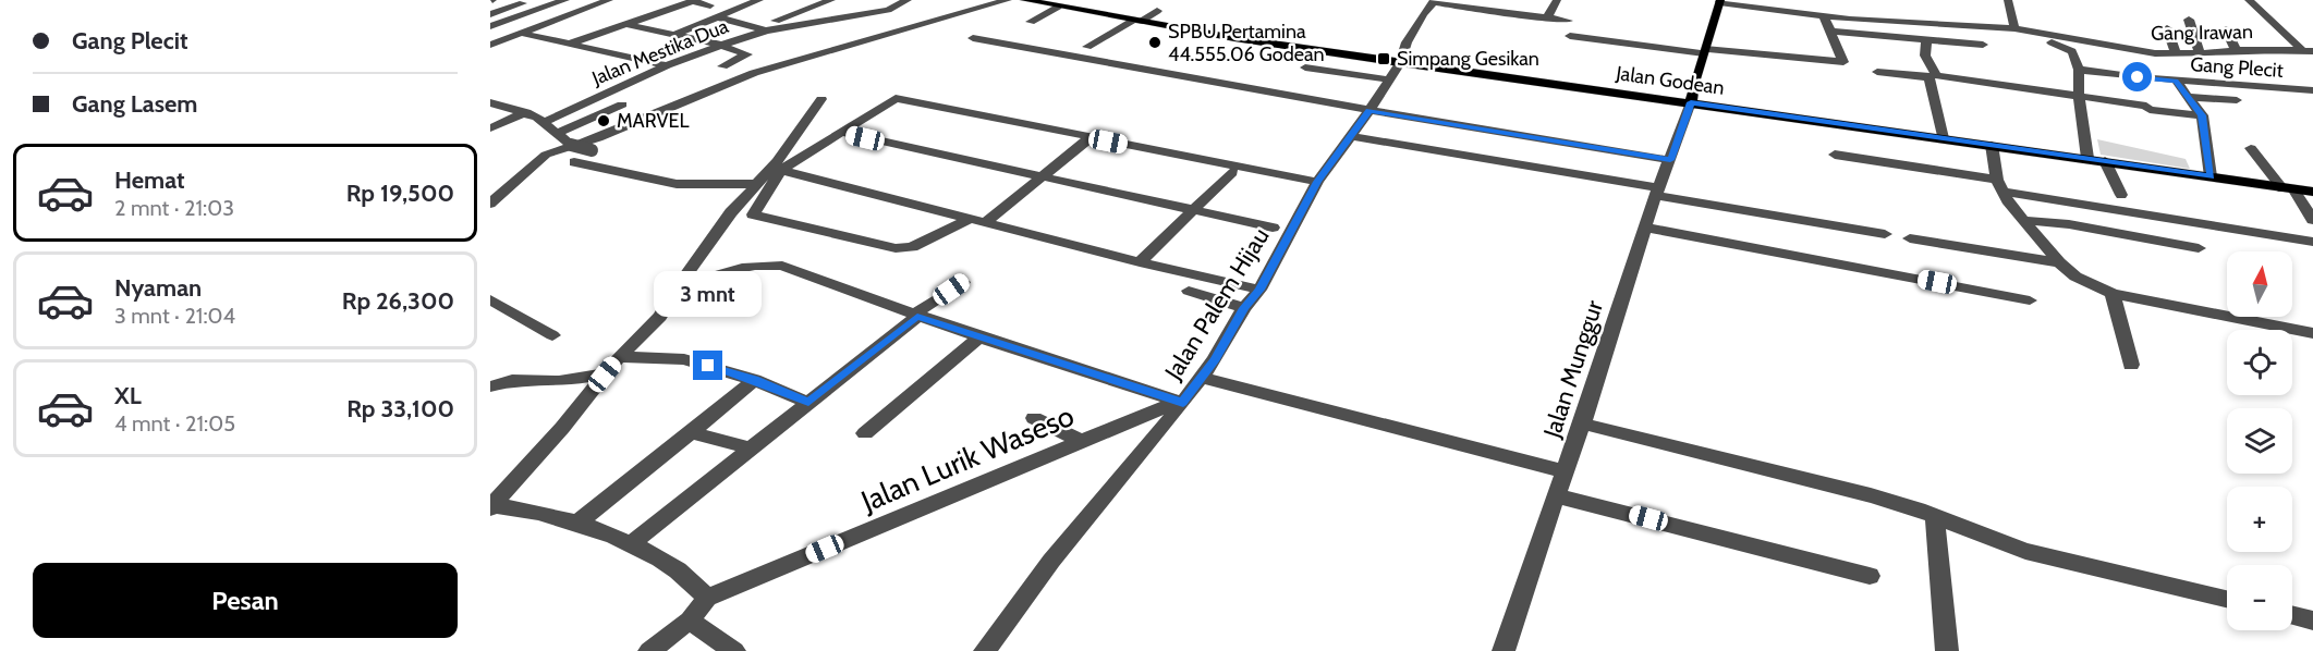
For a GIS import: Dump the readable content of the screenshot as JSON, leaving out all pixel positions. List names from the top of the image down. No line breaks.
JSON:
{"streets":{"main road":["Jalan Godean"],"street":["Gang Irawan","Jalan Mestika Dua","Gang Plecit","Jalan Palem Hijau","Jalan Munggur","Jalan Lurik Waseso"]},"crossings":[["Jalan Godean","Jalan Palem Hijau"],["Jalan Godean","Jalan Munggur"],["Jalan Palem Hijau","Jalan Lurik Waseso"]],"places":{"other":["SPBU Pertamina 44.555.06 Godean","MARVEL"],"transit":["Simpang Gesikan"]},"north":"top","page":{"banner":["Gang Plecit","Gang Lasem"],"list":[{"name":"Hemat","note":"2 mnt · 21:03","value":"Rp 19,500"},{"name":"Nyaman","note":"3 mnt · 21:04","value":"Rp 26,300"},{"name":"XL","note":"4 mnt · 21:05","value":"Rp 33,100"}],"map_buttons":["+","−"],"bubble":"3 mnt","buttons":"Pesan"}}
